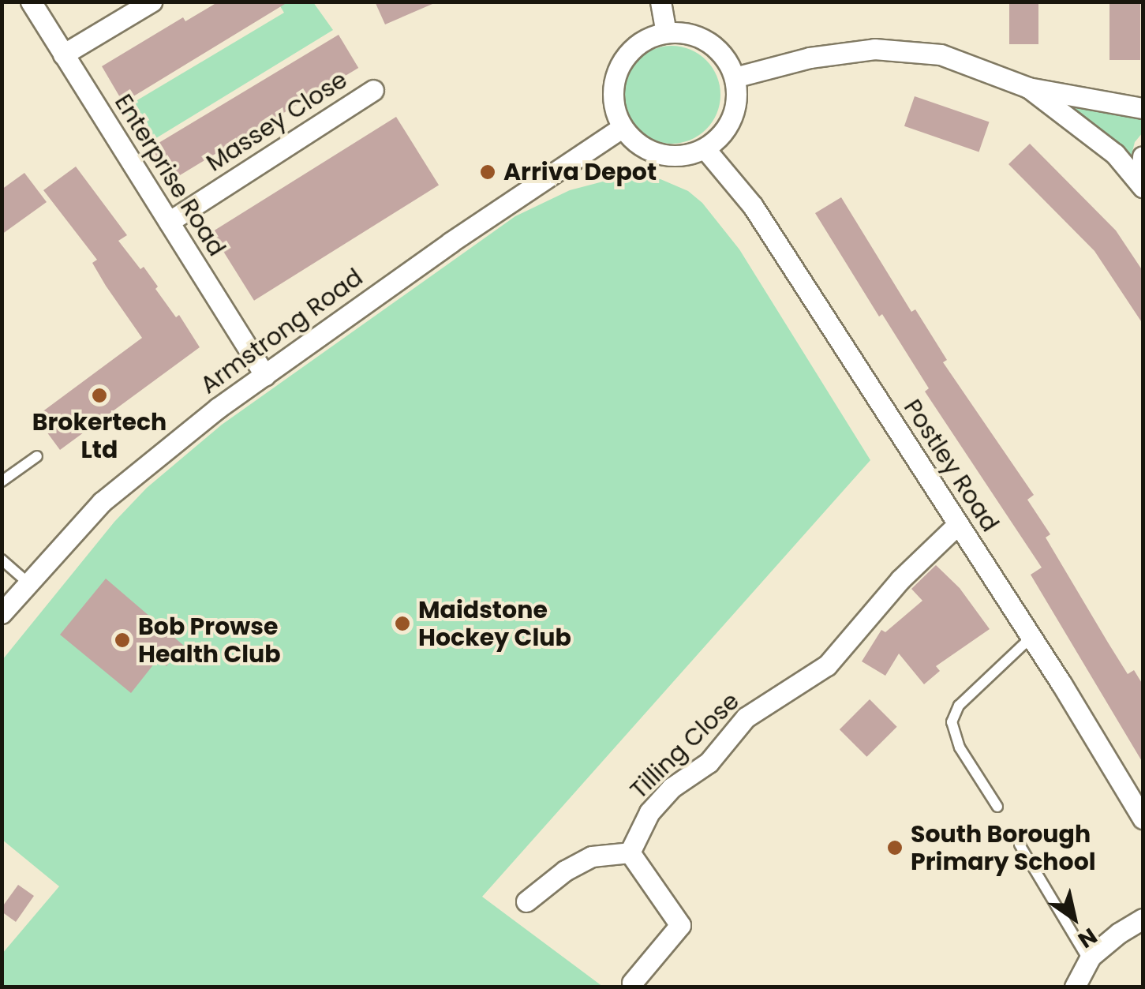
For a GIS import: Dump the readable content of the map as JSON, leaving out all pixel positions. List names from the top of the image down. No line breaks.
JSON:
{"streets":{"street":["Massey Close","Enterprise Road","Armstrong Road","Postley Road","Tilling Close"]},"crossings":[["Massey Close","Enterprise Road"],["Enterprise Road","Armstrong Road"],["Armstrong Road","Postley Road"],["Postley Road","Tilling Close"]],"places":["Arriva Depot","Brokertech Ltd","Maidstone Hockey Club","Bob Prowse Health Club","South Borough Primary School"],"north":"bottom right"}
